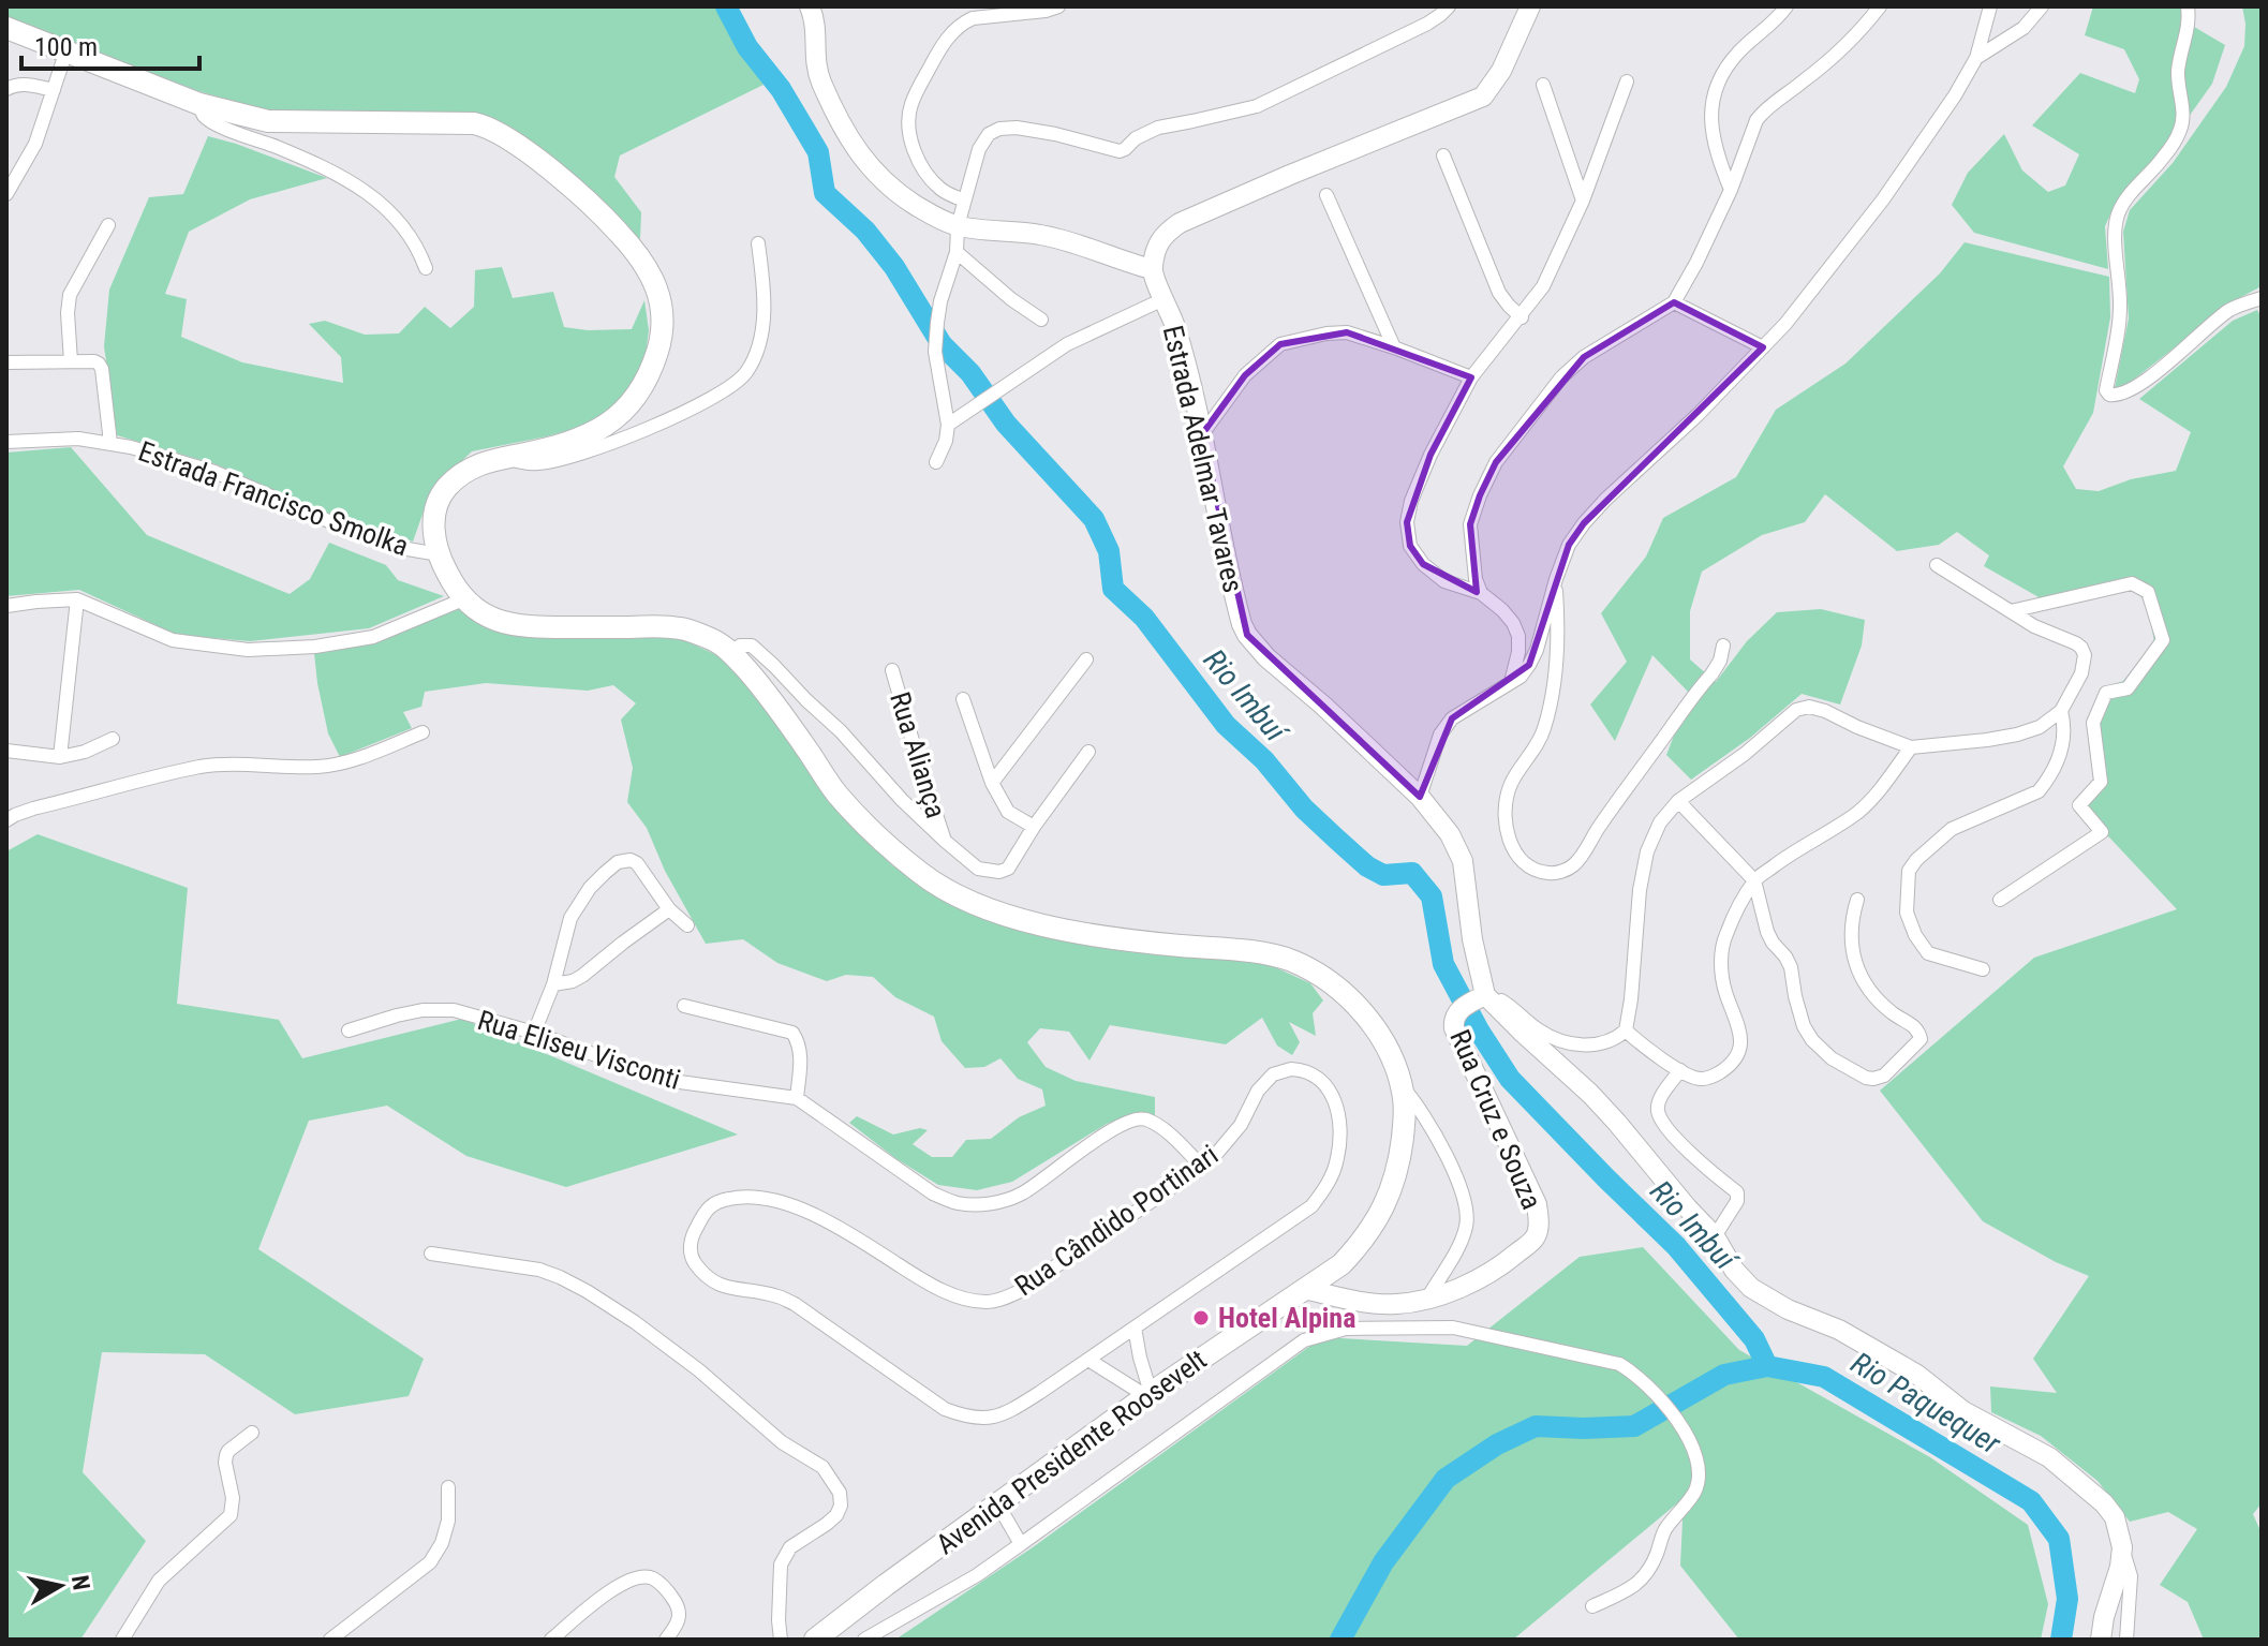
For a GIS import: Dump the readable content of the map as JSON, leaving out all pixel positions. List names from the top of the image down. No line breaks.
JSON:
{"streets":{"main road":["Avenida Presidente Roosevelt"],"street":["Estrada Adelmar Tavares","Estrada Francisco Smolka","Rua Aliança","Rua Eliseu Visconti","Rua Cruz e Souza","Rua Cândido Portinari"]},"crossings":[["Estrada Adelmar Tavares","Rua Cruz e Souza"],["Estrada Francisco Smolka","Avenida Presidente Roosevelt"],["Rua Eliseu Visconti","Rua Cândido Portinari"],["Rua Cruz e Souza","Avenida Presidente Roosevelt"]],"water":["Rio Imbuí","Rio Paquequer"],"places":["Hotel Alpina"],"scale_bar":"100 m","north":"right"}
